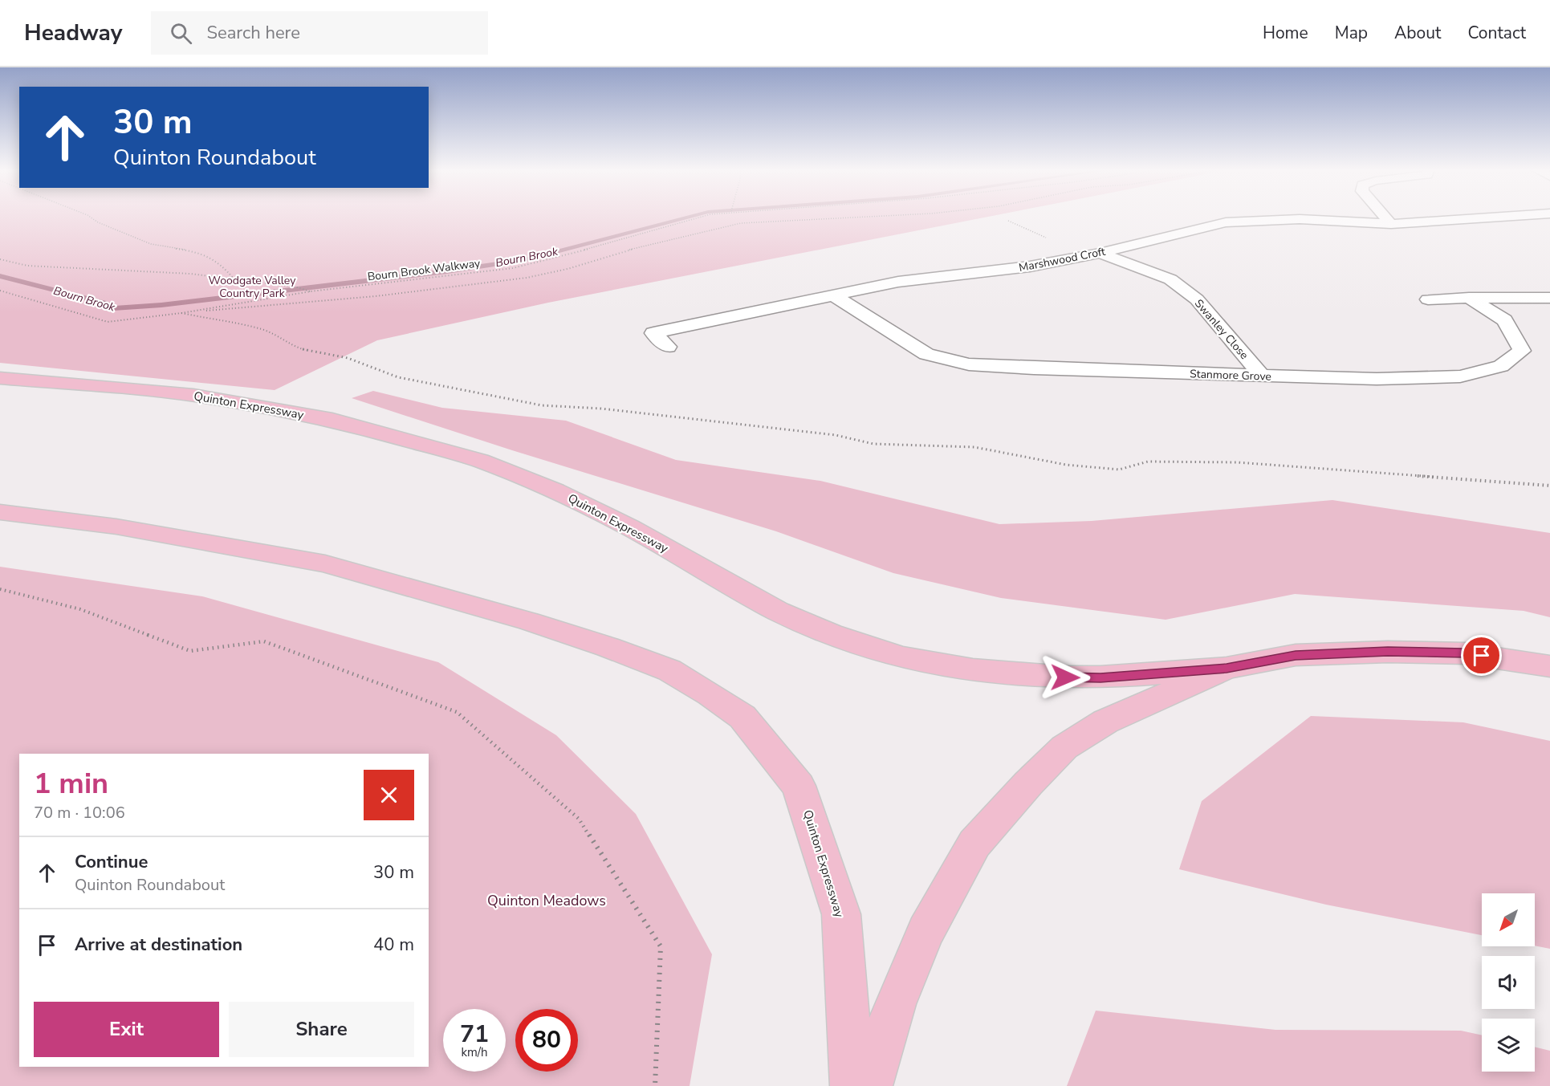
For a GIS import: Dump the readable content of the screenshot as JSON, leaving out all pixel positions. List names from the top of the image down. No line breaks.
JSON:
{"streets":{"highway":["Quinton Expressway"],"street":["Marshwood Croft","Swanley Close","Stanmore Grove"],"path":["Bourn Brook Walkway"]},"crossings":[["Marshwood Croft","Swanley Close"],["Marshwood Croft","Stanmore Grove"],["Swanley Close","Stanmore Grove"]],"water":["Bourn Brook"],"parks":["Woodgate Valley Country Park","Quinton Meadows"],"north":"bottom left","page":{"header":"Headway","search":"Search here","nav":["Home","Map","About","Contact"],"turn":["30 m","Quinton Roundabout"],"heading":["1 min","70 m · 10:06"],"list":[{"name":"Continue","note":"Quinton Roundabout","value":"30 m"},{"name":"Arrive at destination","value":"40 m"}],"buttons":["Exit","Share"],"speed":"71 km/h","limit":"80"}}
